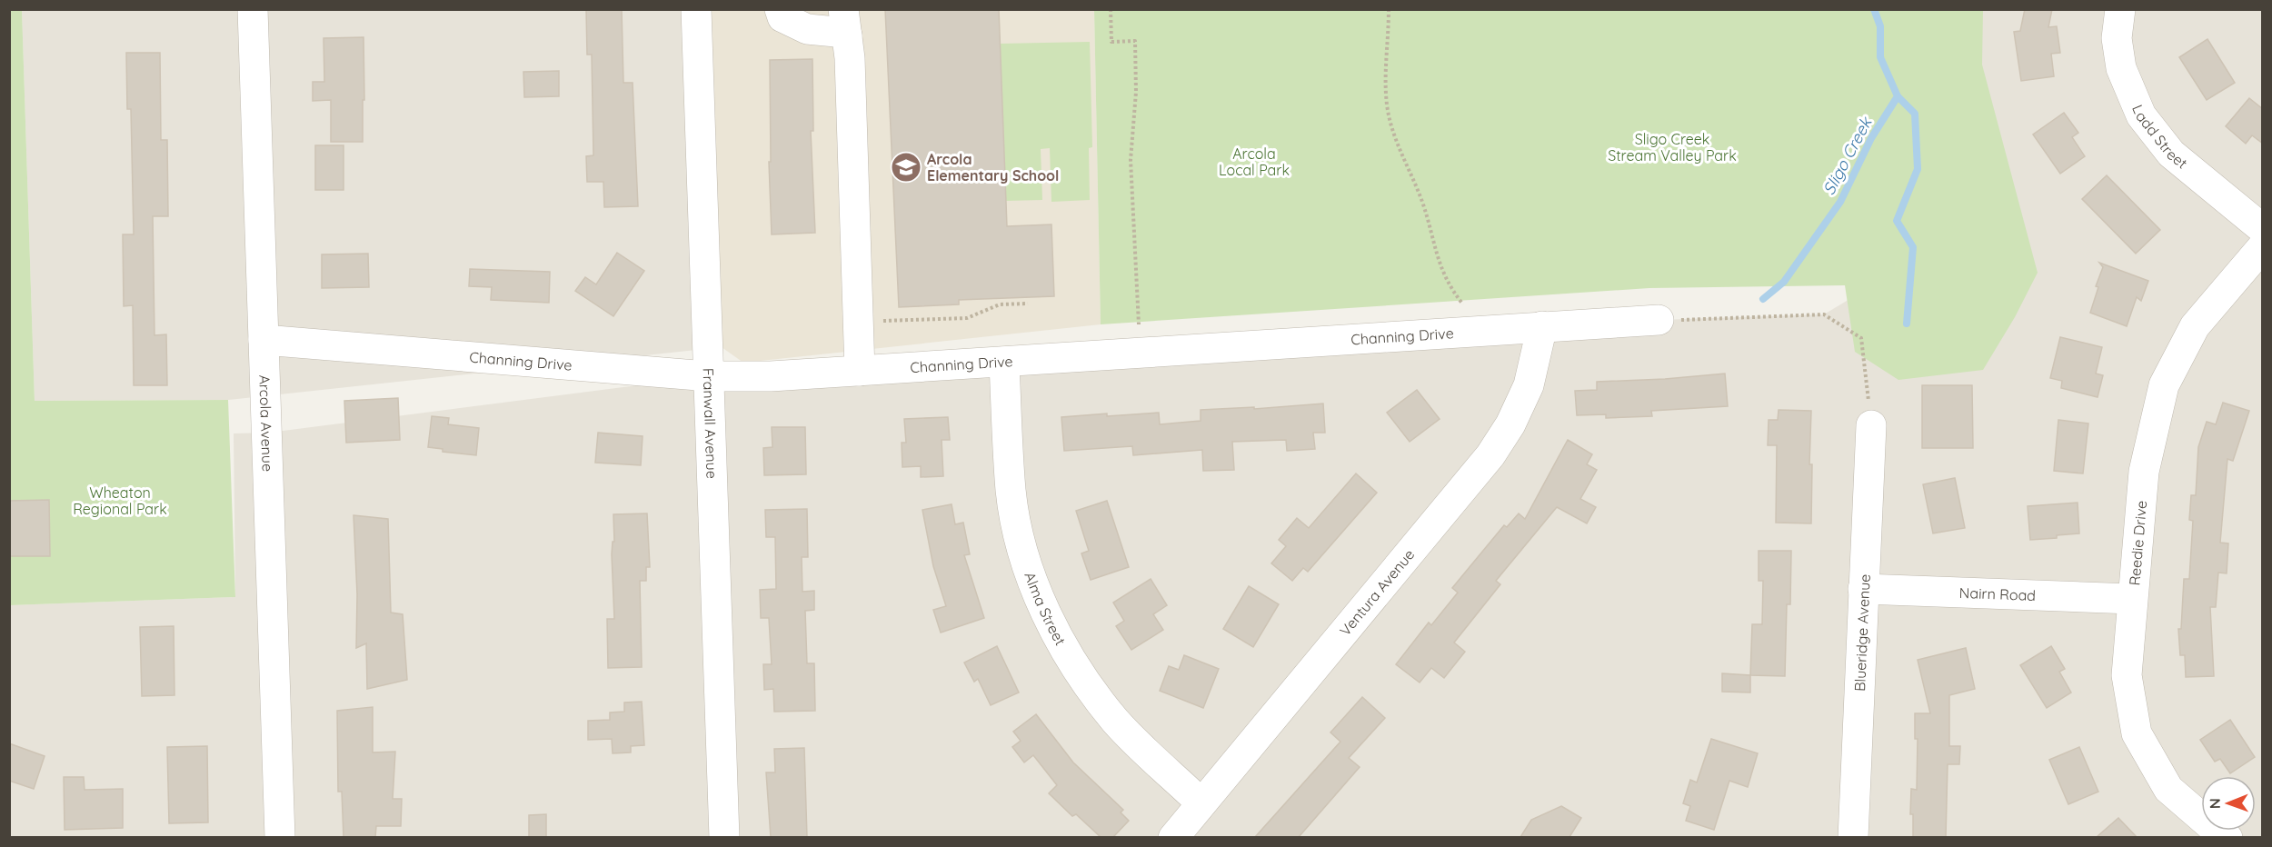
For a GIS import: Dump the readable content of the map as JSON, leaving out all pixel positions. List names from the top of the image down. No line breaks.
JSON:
{"streets":{"street":["Ladd Street","Channing Drive","Arcola Avenue","Franwall Avenue","Reedie Drive","Ventura Avenue","Nairn Road","Alma Street","Blueridge Avenue"]},"crossings":[["Channing Drive","Arcola Avenue"],["Channing Drive","Franwall Avenue"],["Channing Drive","Ventura Avenue"],["Channing Drive","Alma Street"],["Reedie Drive","Nairn Road"],["Ventura Avenue","Alma Street"],["Nairn Road","Blueridge Avenue"]],"water":["Sligo Creek"],"parks":["Sligo Creek Stream Valley Park","Arcola Local Park","Wheaton Regional Park"],"places":{"school or university":["Arcola Elementary School"]},"north":"left"}
